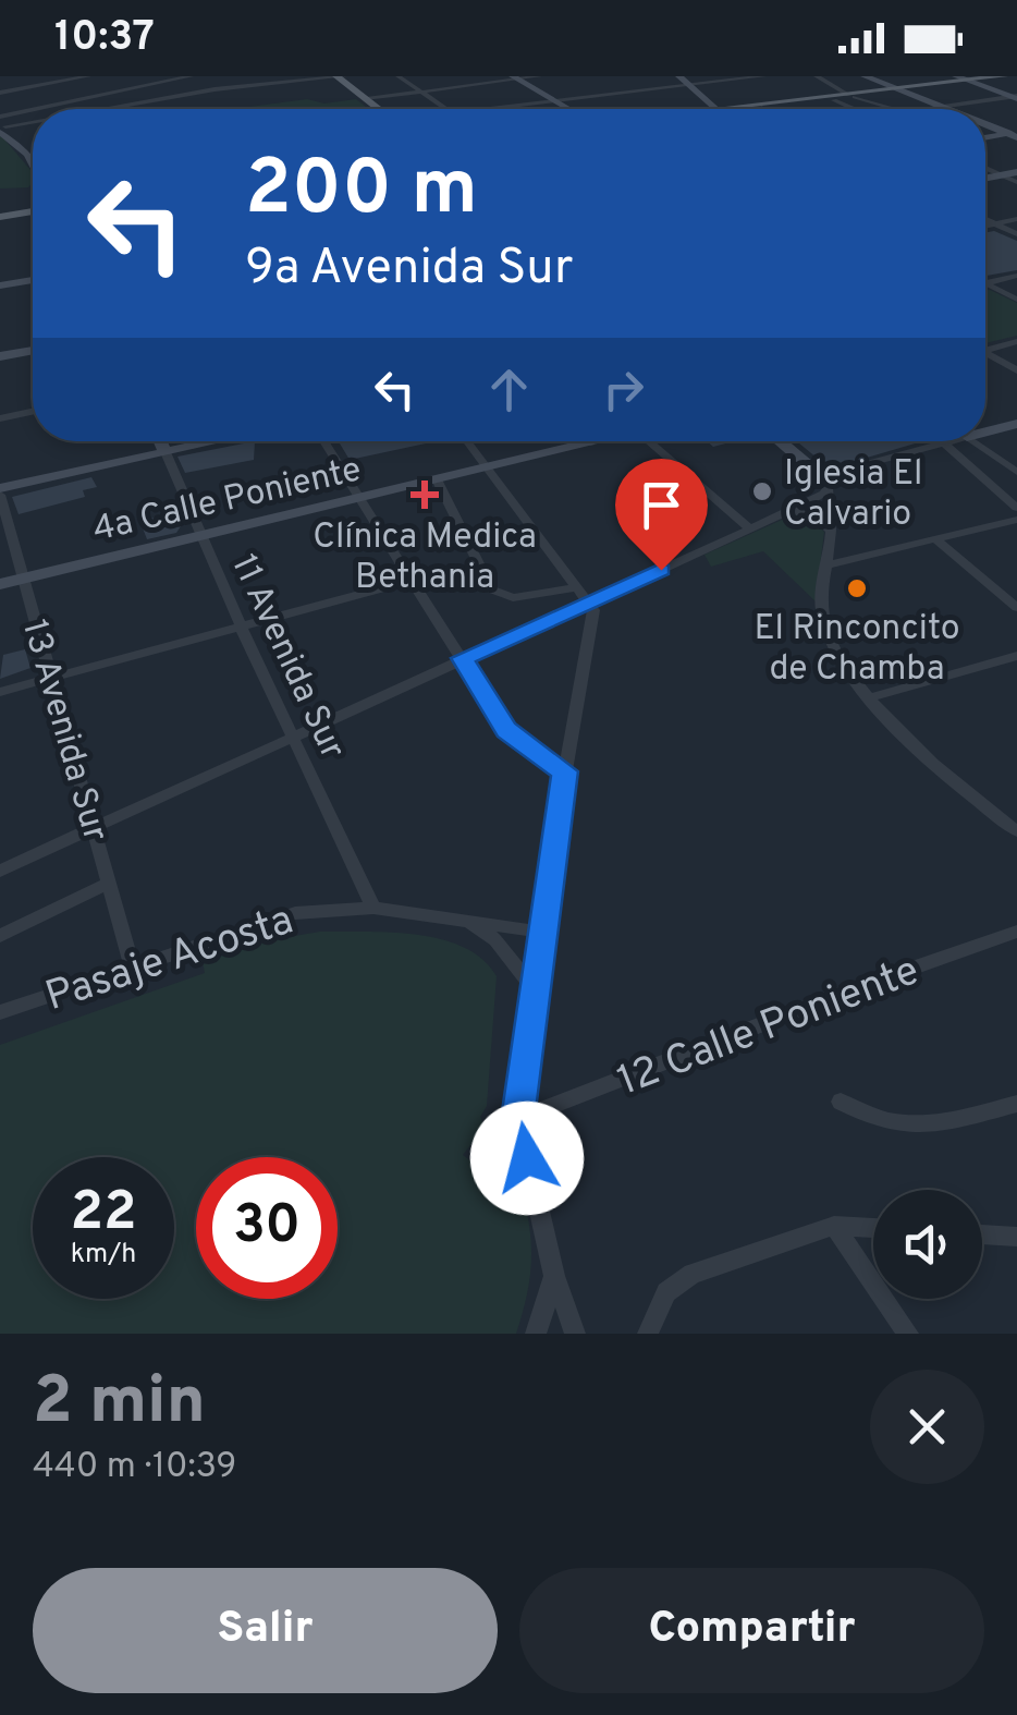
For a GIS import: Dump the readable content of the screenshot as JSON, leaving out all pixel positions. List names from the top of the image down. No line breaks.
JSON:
{"streets":{"main road":["4a Calle Poniente","11 Avenida Sur"],"street":["13 Avenida Sur","Pasaje Acosta","12 Calle Poniente"]},"crossings":[["4a Calle Poniente","11 Avenida Sur"],["4a Calle Poniente","13 Avenida Sur"],["11 Avenida Sur","Pasaje Acosta"],["13 Avenida Sur","Pasaje Acosta"]],"places":{"other":["Iglesia El Calvario","El Rinconcito de Chamba"],"health":["Clínica Medica Bethania"]},"page":{"status":"10:37","turn":["200 m","9a Avenida Sur"],"speed":"22 km/h","limit":"30","heading":["2 min","440 m · 10:39"],"buttons":["Salir","Compartir"]}}
